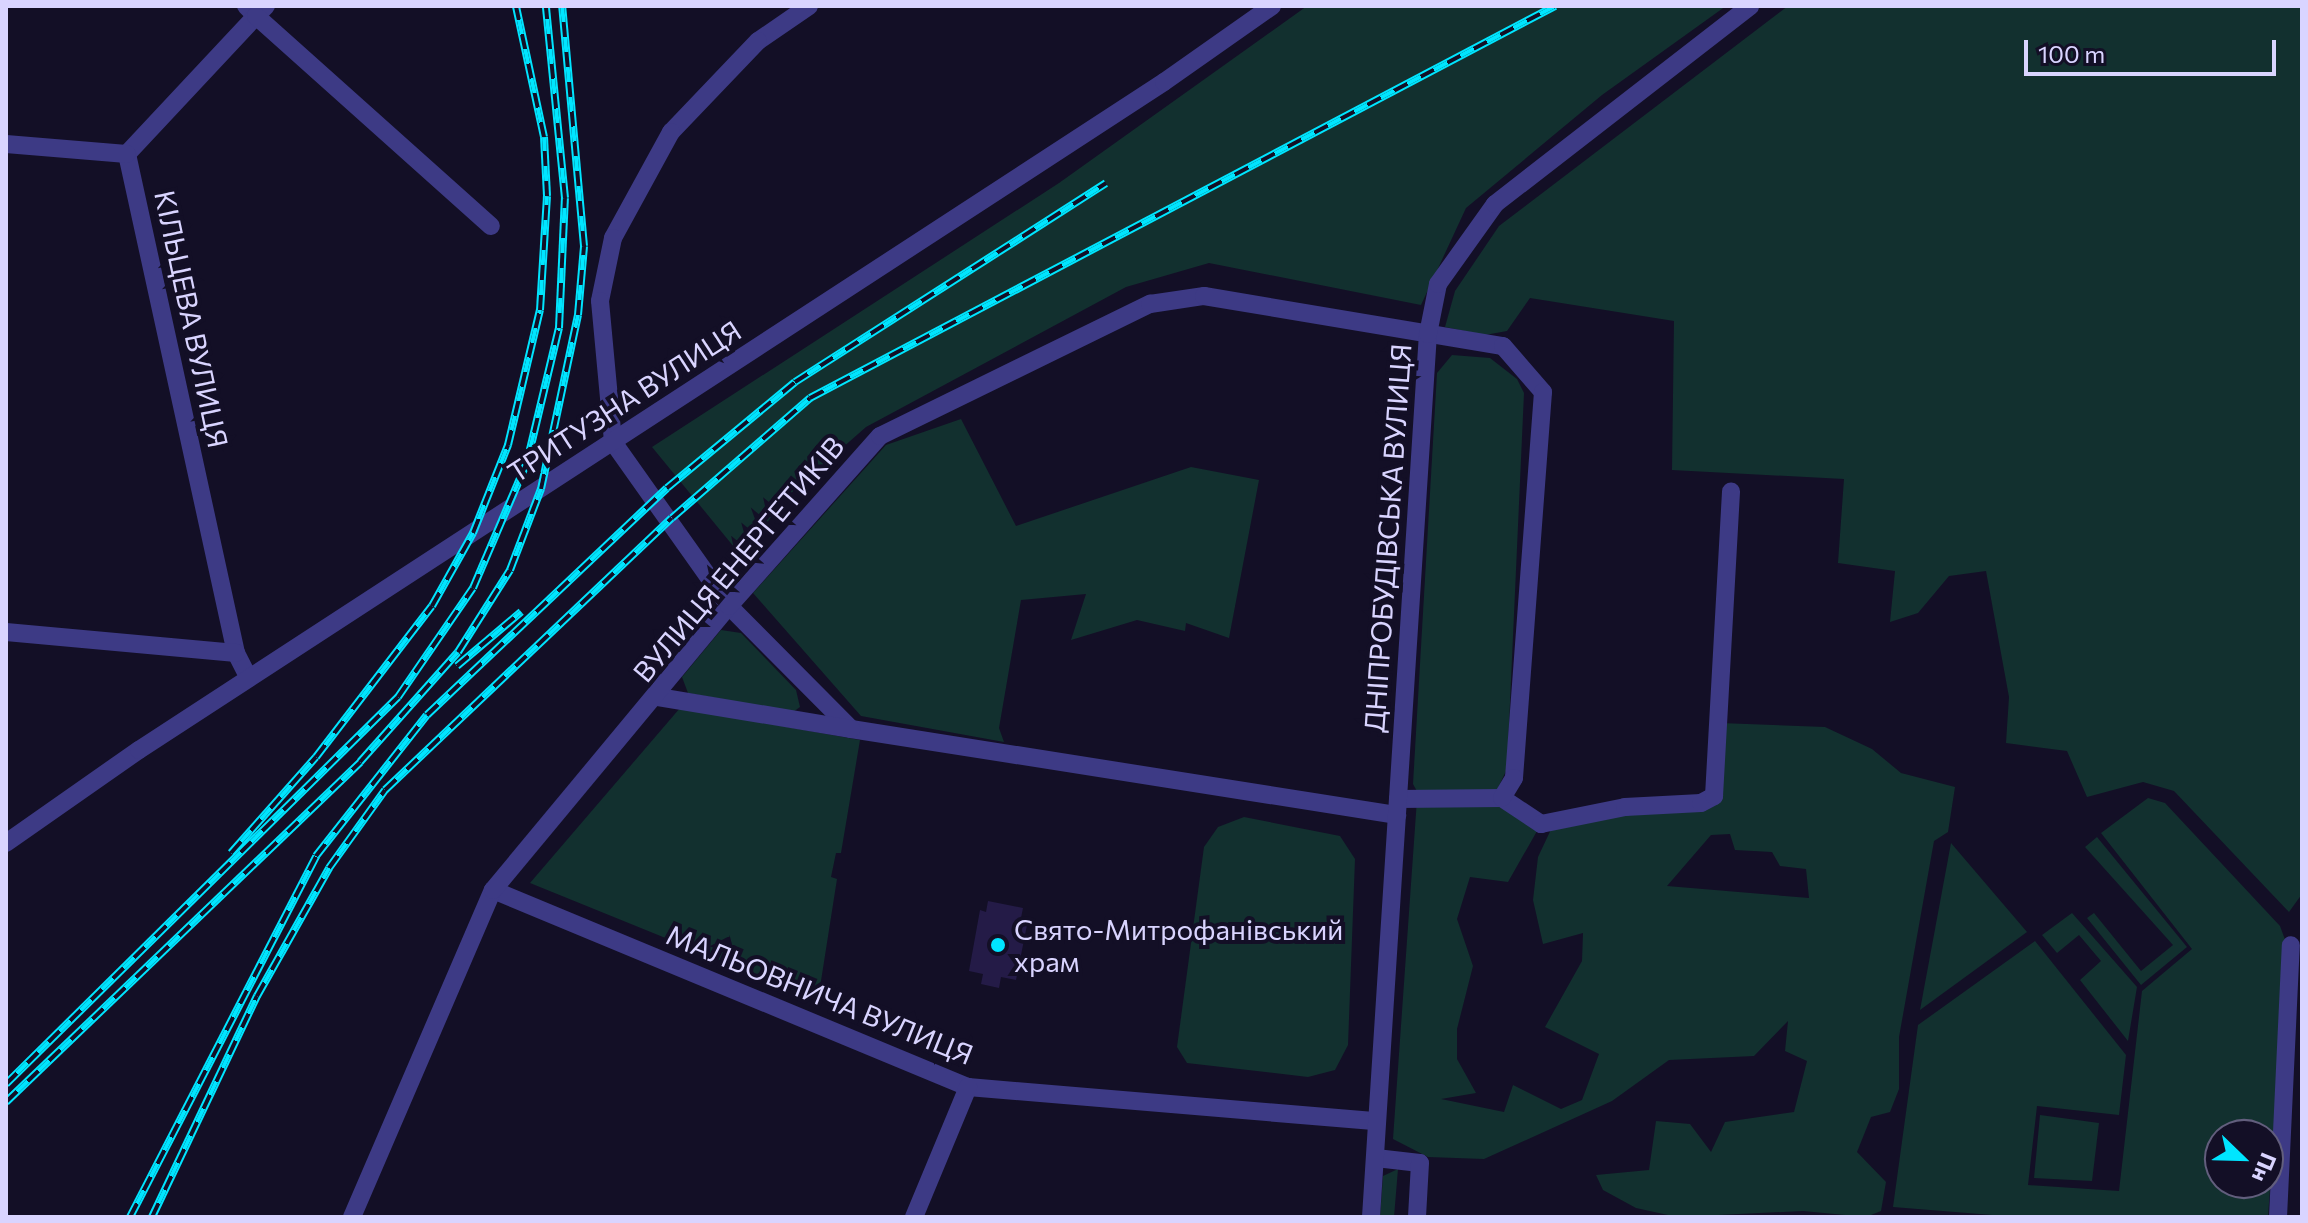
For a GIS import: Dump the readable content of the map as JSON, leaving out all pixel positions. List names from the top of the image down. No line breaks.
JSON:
{"streets":{"street":["КІЛЬЦЕВА ВУЛИЦЯ","ТРИТУЗНА ВУЛИЦЯ","ДНІПРОБУДІВСЬКА ВУЛИЦЯ","ВУЛИЦЯ ЕНЕРГЕТИКІВ","МАЛЬОВНИЧА ВУЛИЦЯ"]},"crossings":[["КІЛЬЦЕВА ВУЛИЦЯ","ТРИТУЗНА ВУЛИЦЯ"],["ДНІПРОБУДІВСЬКА ВУЛИЦЯ","ВУЛИЦЯ ЕНЕРГЕТИКІВ"],["ДНІПРОБУДІВСЬКА ВУЛИЦЯ","МАЛЬОВНИЧА ВУЛИЦЯ"],["ВУЛИЦЯ ЕНЕРГЕТИКІВ","МАЛЬОВНИЧА ВУЛИЦЯ"]],"places":["Свято-Митрофанівський храм"],"scale_bar":"100 m","north":"bottom right"}
